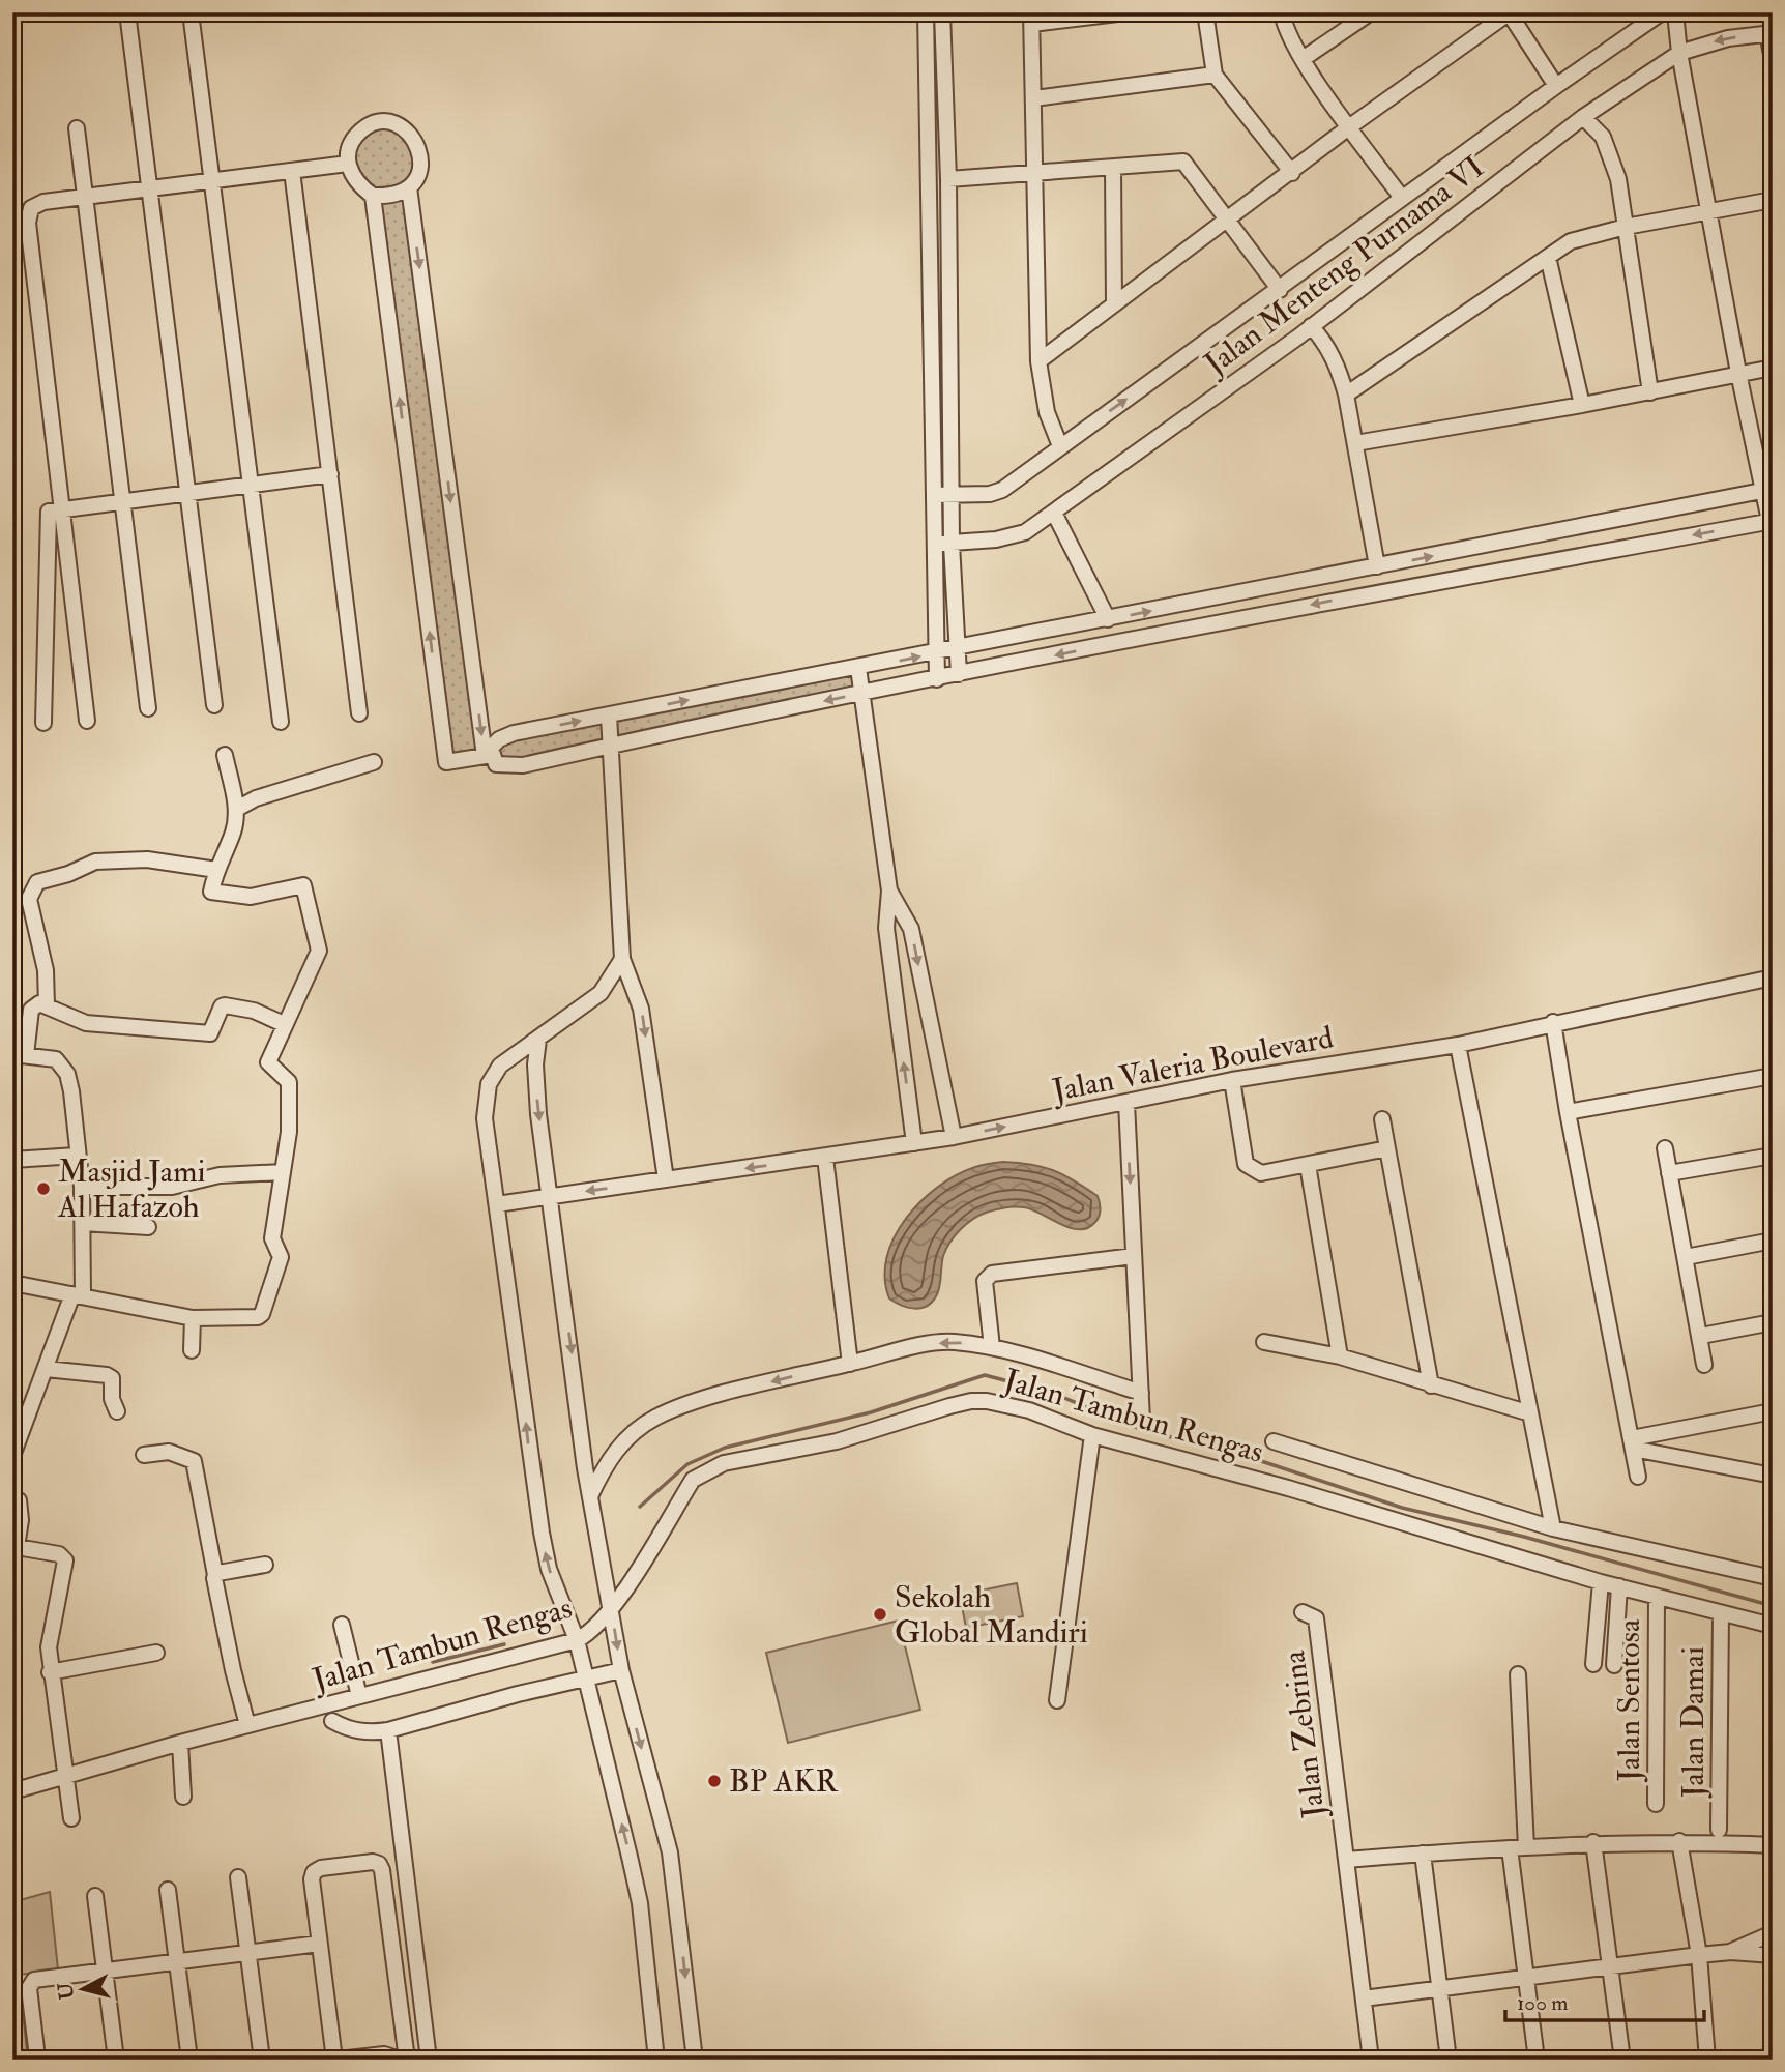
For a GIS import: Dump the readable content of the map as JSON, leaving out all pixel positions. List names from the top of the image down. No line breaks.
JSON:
{"streets":{"street":["Jalan Menteng Purnama VI","Jalan Valeria Boulevard","Jalan Tambun Rengas","Jalan Sentosa","Jalan Damai","Jalan Zebrina"]},"crossings":[["Jalan Tambun Rengas","Jalan Sentosa"],["Jalan Tambun Rengas","Jalan Damai"]],"places":["Masjid Jami Al Hafazoh","Sekolah Global Mandiri","BP AKR"],"scale_bar":"100 m","north":"left"}
